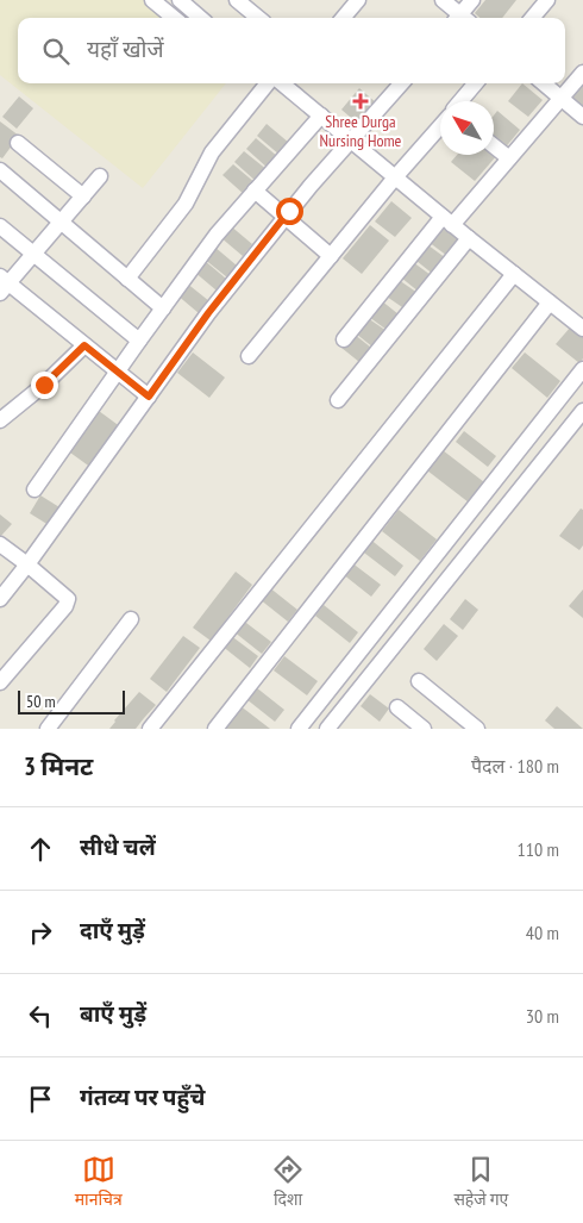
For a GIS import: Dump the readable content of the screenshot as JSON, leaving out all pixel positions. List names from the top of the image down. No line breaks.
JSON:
{"places":{"health":["Shree Durga Nursing Home"]},"scale_bar":"50 m","north":"top left","page":{"search":"यहाँ खोजें","scale":"50 m","heading":["3 मिनट","पैदल · 180 m"],"list":[["सीधे चलें","110 m"],["दाएँ मुड़ें","40 m"],["बाएँ मुड़ें","30 m"],"गंतव्य पर पहुँचे"],"nav":["मानचित्र","दिशा","सहेजे गए"]}}
